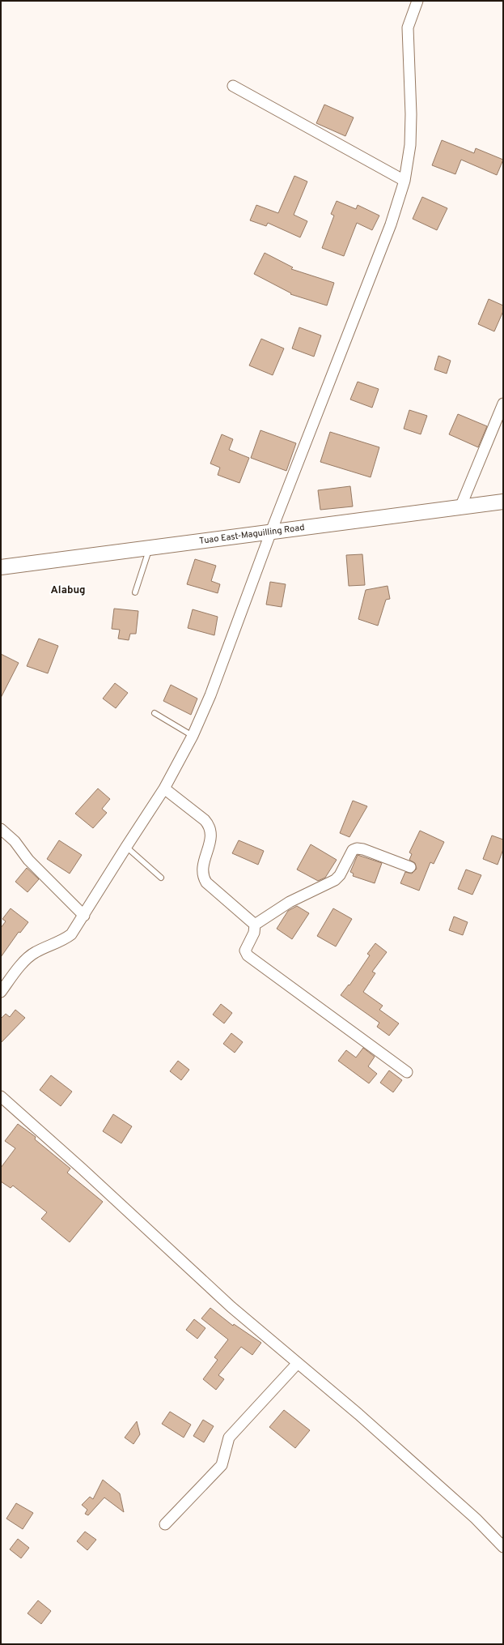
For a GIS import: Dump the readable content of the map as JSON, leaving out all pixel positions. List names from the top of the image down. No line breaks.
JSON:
{"streets":{"main road":["Tuao East-Maguilling Road"]},"districts":["Alabug"]}
